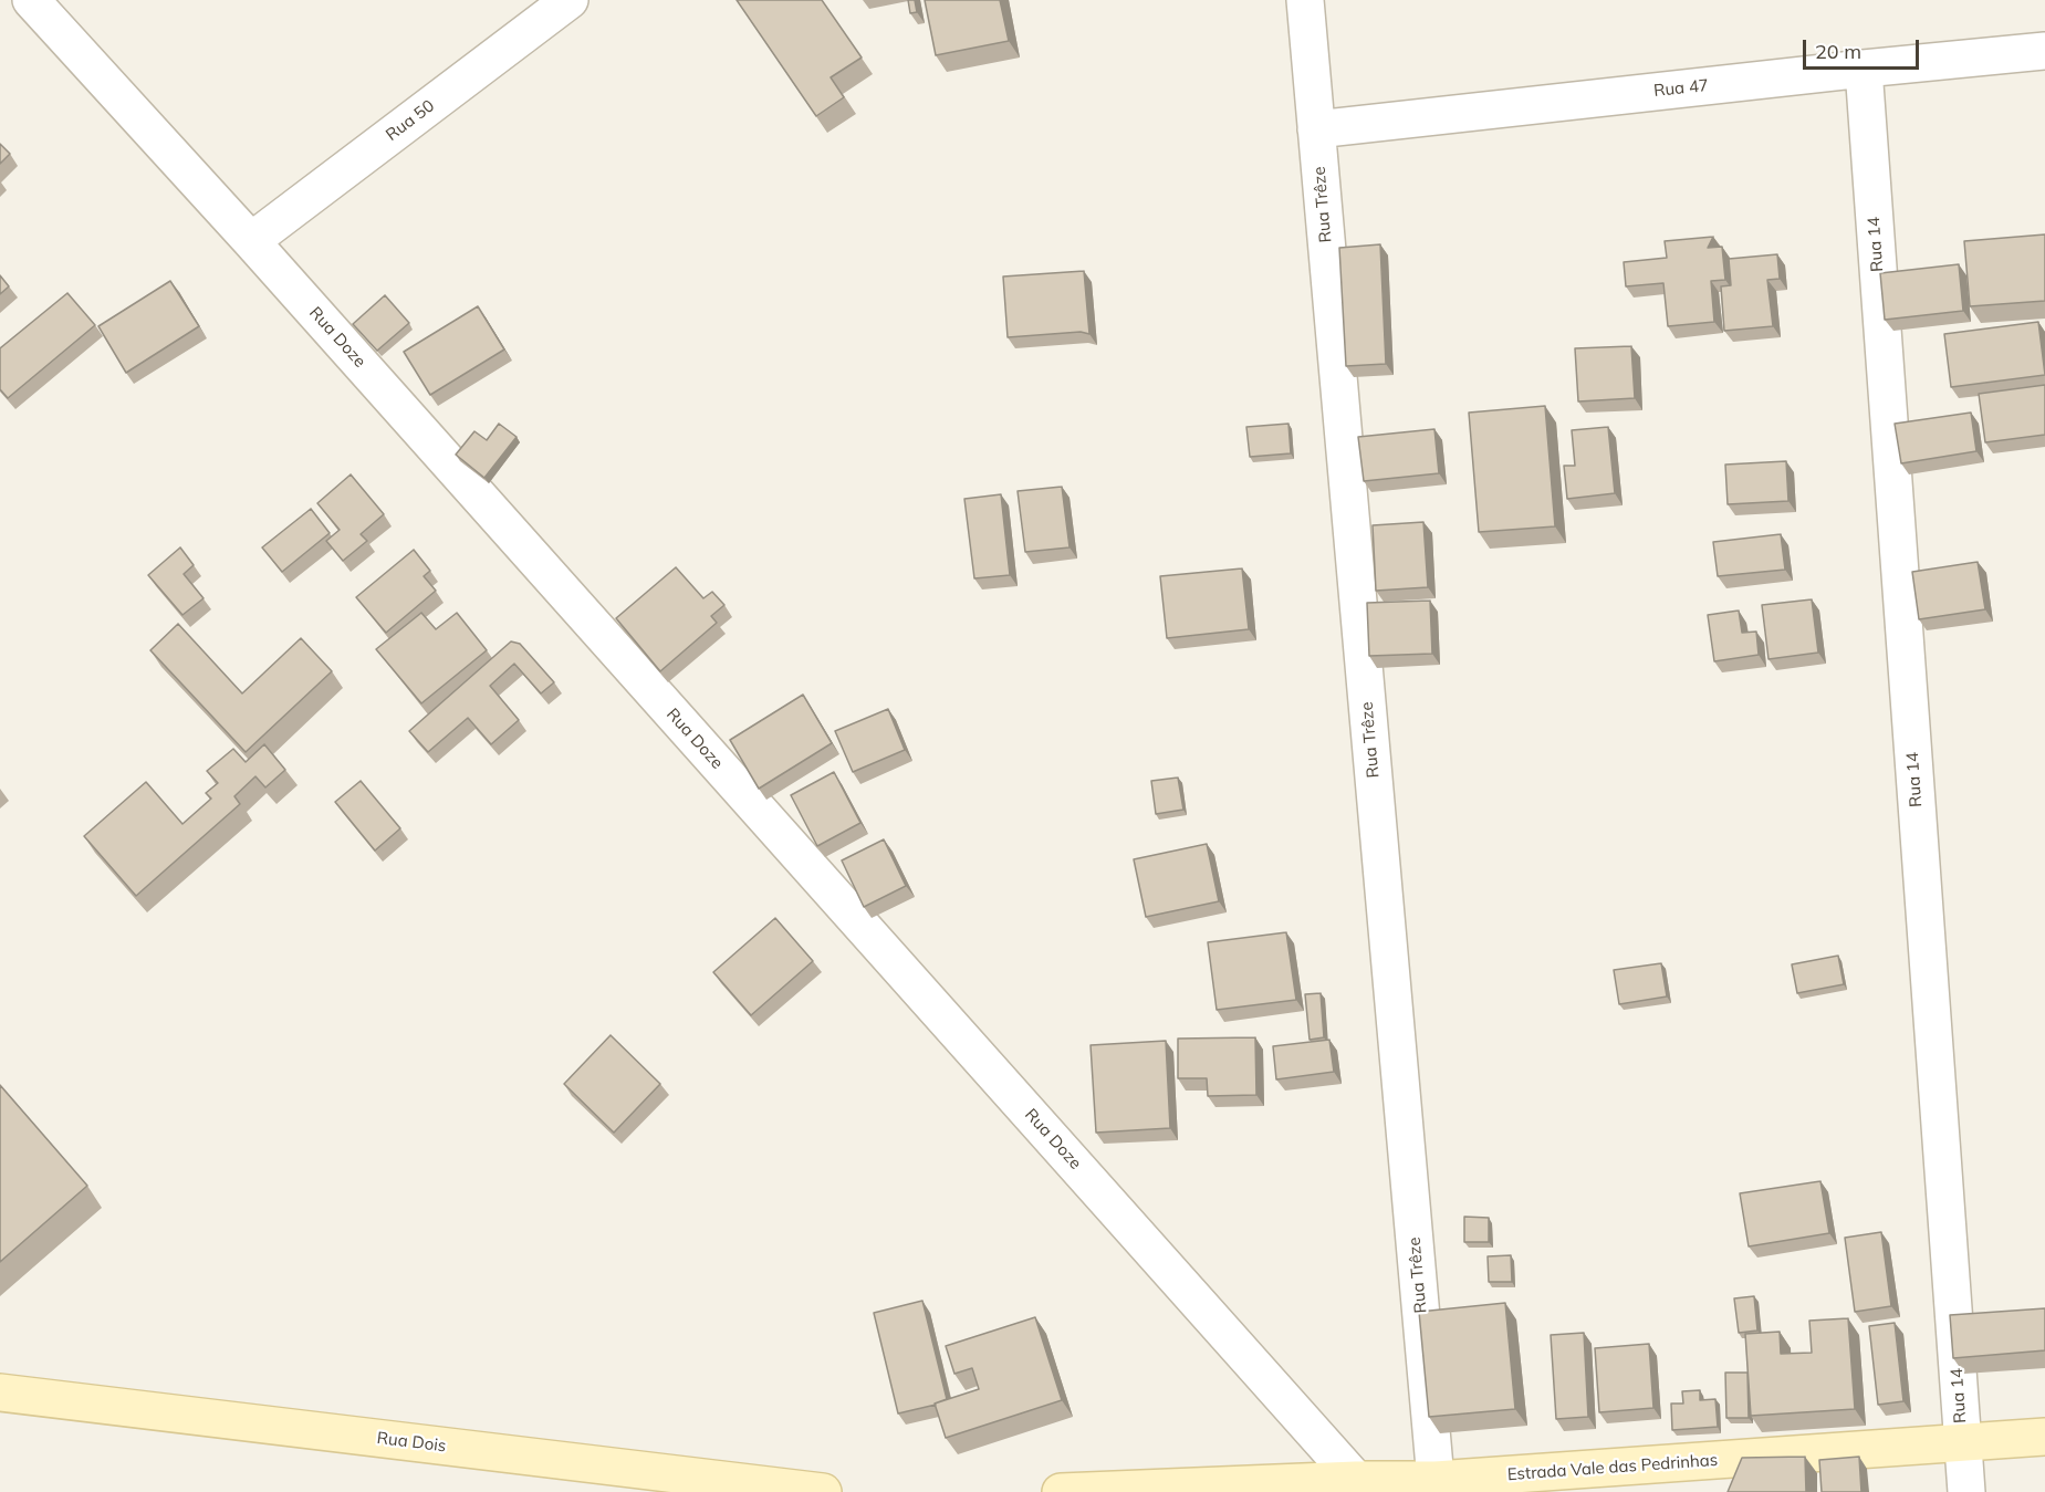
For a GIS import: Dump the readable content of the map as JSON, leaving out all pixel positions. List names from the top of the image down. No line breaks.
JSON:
{"streets":{"main road":["Rua Dois","Estrada Vale das Pedrinhas"],"street":["Rua 47","Rua 50","Rua Trêze","Rua 14","Rua Doze"]},"crossings":[["Rua 47","Rua Trêze"],["Rua 47","Rua 14"],["Rua 50","Rua Doze"],["Rua Trêze","Estrada Vale das Pedrinhas"],["Rua 14","Estrada Vale das Pedrinhas"],["Rua Doze","Estrada Vale das Pedrinhas"]],"scale_bar":"20 m"}
